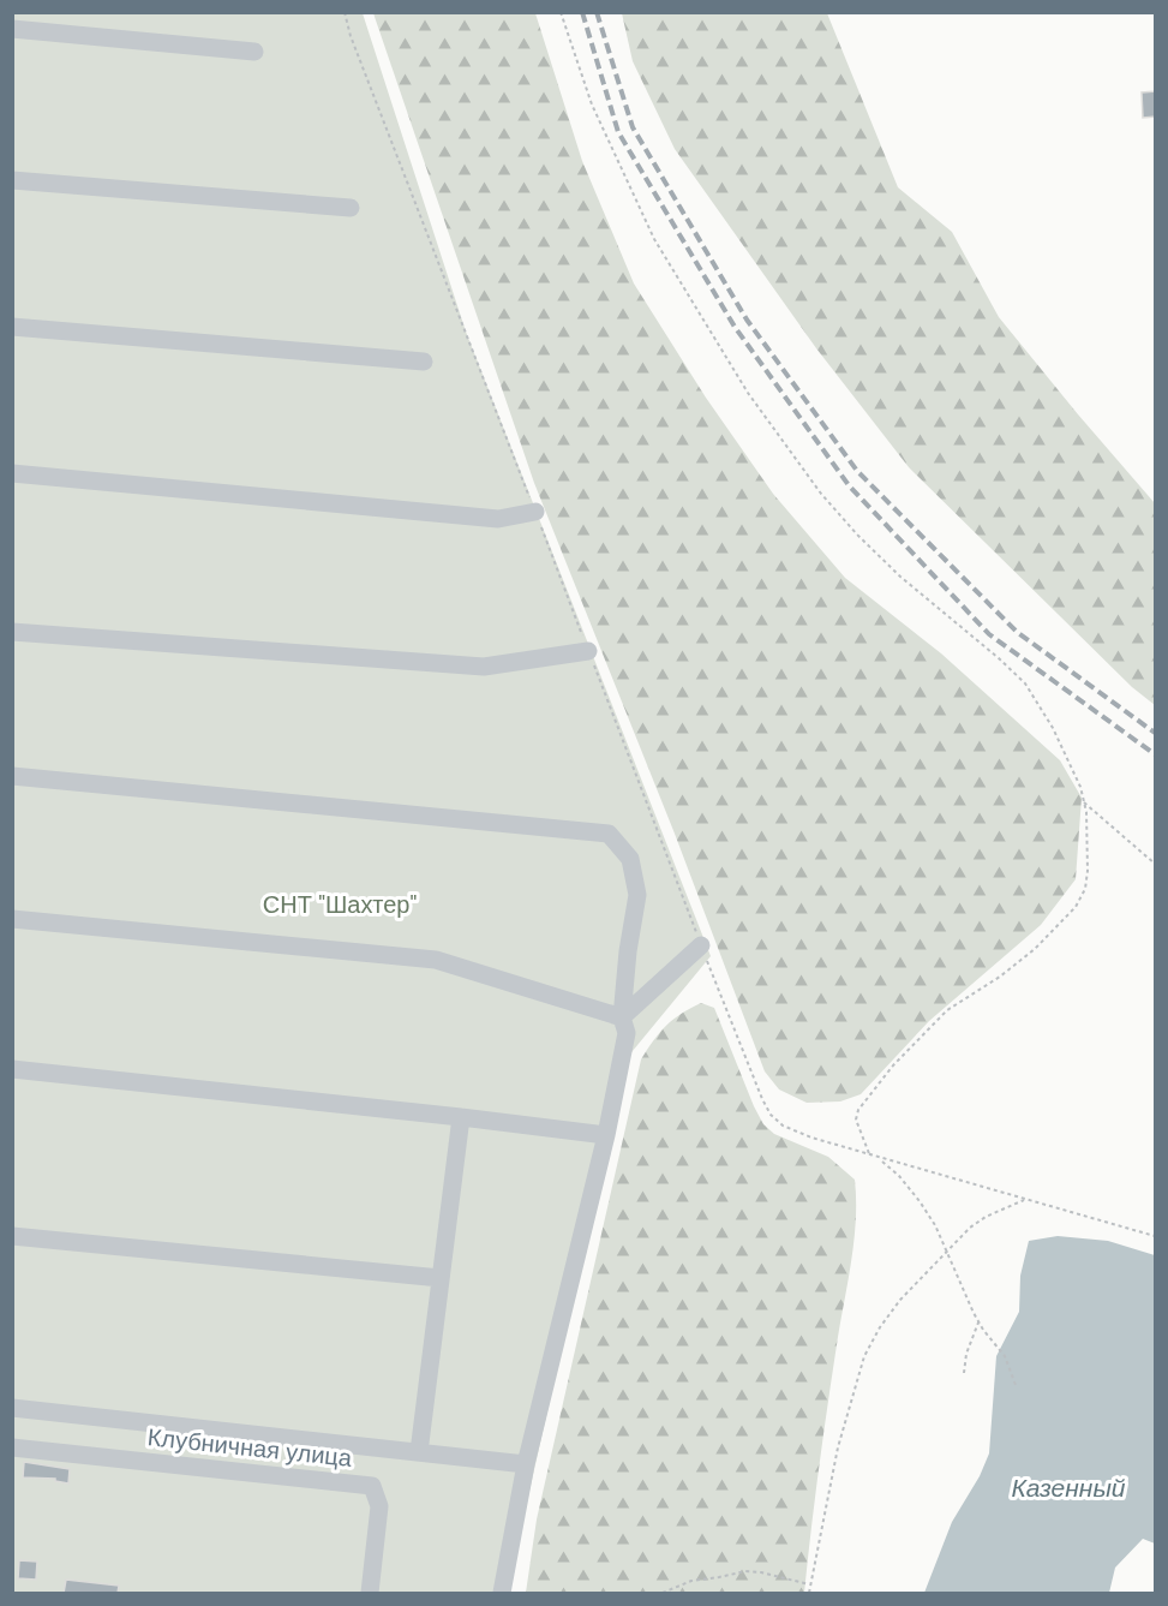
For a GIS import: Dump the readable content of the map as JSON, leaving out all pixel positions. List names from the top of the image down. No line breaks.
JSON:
{"streets":{"lane":["Клубничная улица"]},"water":["Казенный"],"parks":["СНТ \"Шахтер\""]}
